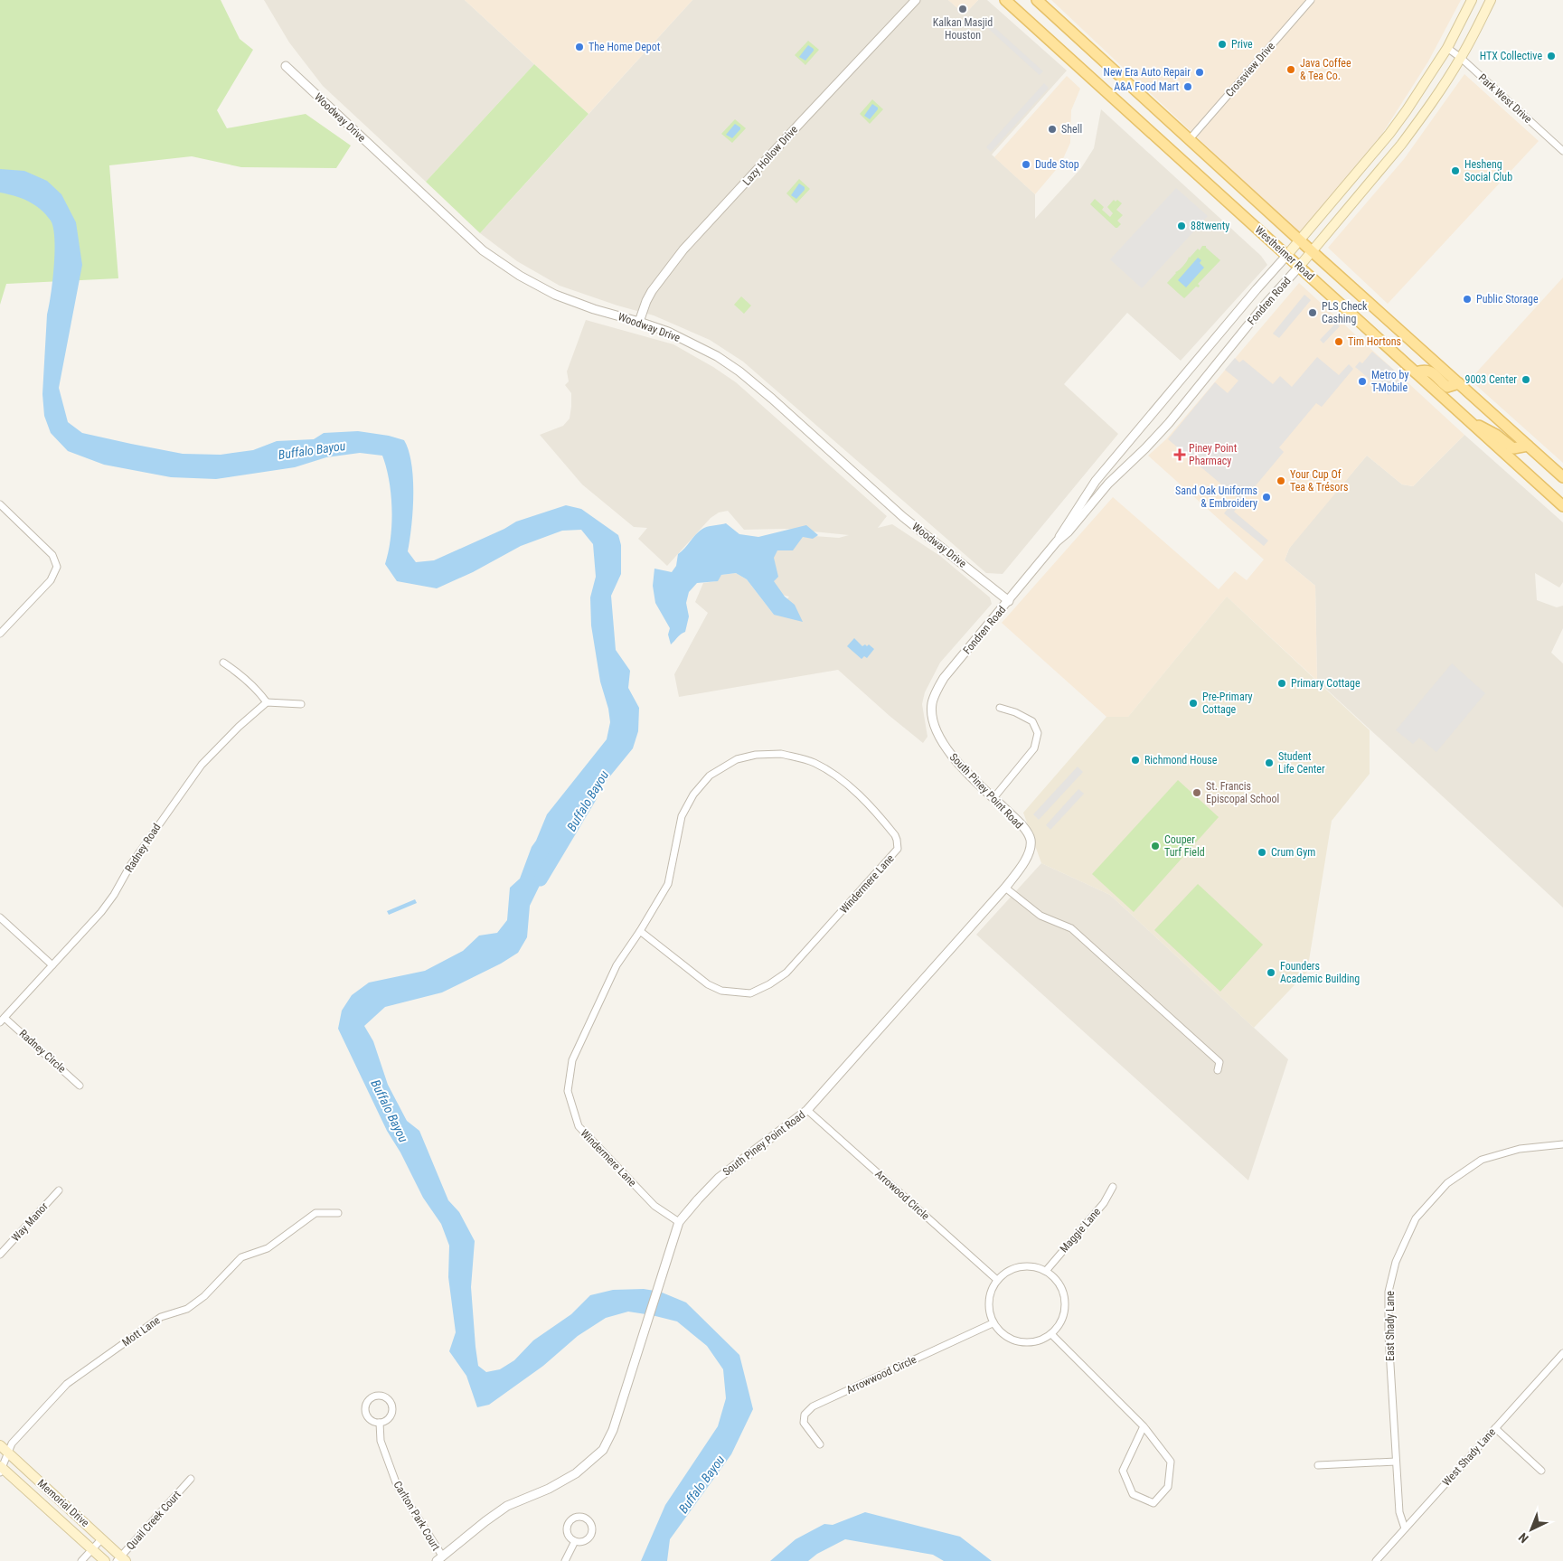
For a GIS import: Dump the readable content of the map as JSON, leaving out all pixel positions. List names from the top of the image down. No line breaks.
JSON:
{"streets":{"main road":["Westheimer Road","Fondren Road","Memorial Drive"],"street":["Crossview Drive","Park West Drive","Woodway Drive","Lazy Hollow Drive","South Piney Point Road","Radney Road","Windermere Lane","Radney Circle","Arrowood Circle","Way Manor","Maggie Lane","East Shady Lane","Mott Lane","Arrowwood Circle","West Shady Lane","Carlton Park Court","Quail Creek Court"]},"crossings":[["Crossview Drive","Westheimer Road"],["Park West Drive","Fondren Road"],["Woodway Drive","Lazy Hollow Drive"],["Woodway Drive","Fondren Road"],["Westheimer Road","Fondren Road"],["Fondren Road","South Piney Point Road"],["South Piney Point Road","Windermere Lane"],["South Piney Point Road","Arrowood Circle"],["South Piney Point Road","Carlton Park Court"],["Radney Road","Radney Circle"],["Arrowood Circle","Maggie Lane"],["Arrowood Circle","Arrowwood Circle"],["Maggie Lane","Arrowwood Circle"],["East Shady Lane","West Shady Lane"],["Mott Lane","Memorial Drive"],["Memorial Drive","Quail Creek Court"]],"water":["Buffalo Bayou"],"places":{"other":["Kalkan Masjid Houston","Prive","The Home Depot","HTX Collective","Java Coffee & Tea Co.","New Era Auto Repair","A&A Food Mart","Shell","Dude Stop","Hesheng Social Club","88twenty","Public Storage","PLS Check Cashing","Tim Hortons","9003 Center","Metro by T-Mobile","Your Cup Of Tea & Trésors","Sand Oak Uniforms & Embroidery","Primary Cottage","Pre-Primary Cottage","Richmond House","Student Life Center","St. Francis Episcopal School","Couper Turf Field","Crum Gym","Founders Academic Building"],"health":["Piney Point Pharmacy"]},"north":"bottom left"}
